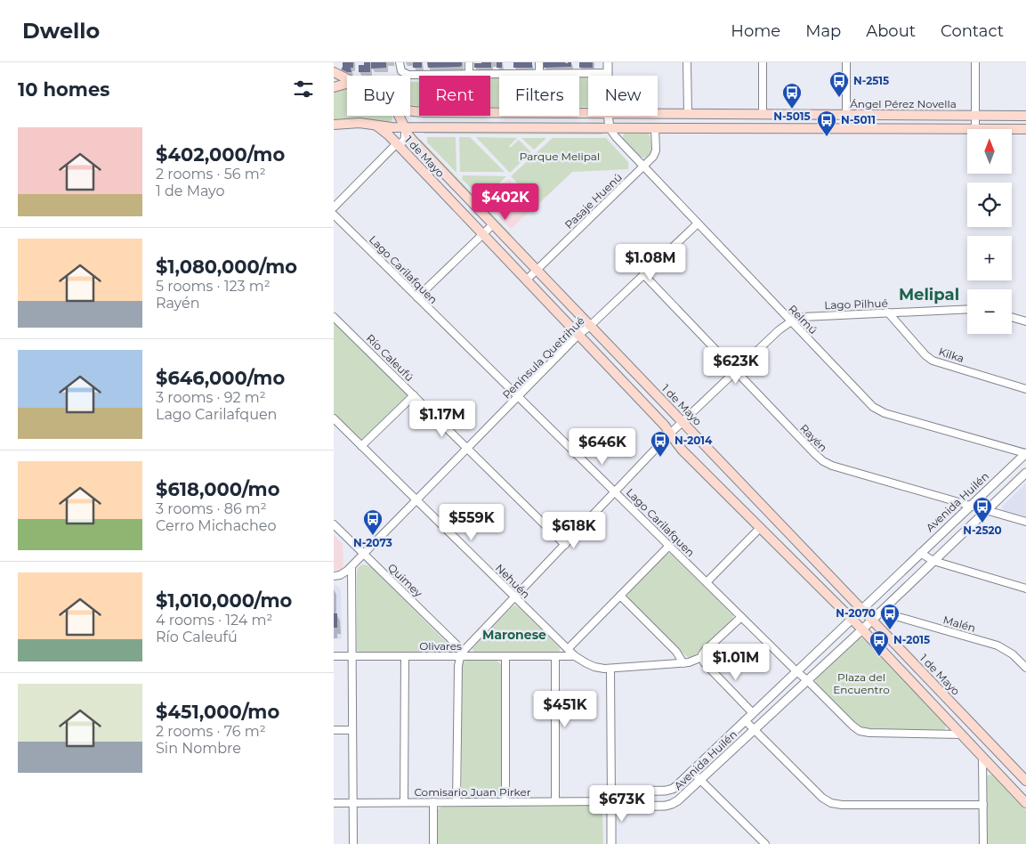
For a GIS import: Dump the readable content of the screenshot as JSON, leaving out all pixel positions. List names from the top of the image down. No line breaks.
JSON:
{"streets":{"main road":["Ángel Pérez Novella","1 de Mayo"],"street":["Pasaje Huenú","Lago Carilafquen","Lago Pilhué","Relmú","Kilka","Río Caleufú","Península Quetrihué","Rayén","Avenida Huilén","Quimey","Nehuén","Malén","Olivares","Comisario Juan Pirker"]},"crossings":[["1 de Mayo","Pasaje Huenú"],["1 de Mayo","Lago Carilafquen"],["1 de Mayo","Península Quetrihué"],["1 de Mayo","Avenida Huilén"],["Pasaje Huenú","Relmú"],["Lago Carilafquen","Península Quetrihué"],["Lago Carilafquen","Avenida Huilén"],["Lago Pilhué","Relmú"],["Lago Pilhué","Kilka"],["Relmú","Península Quetrihué"],["Relmú","Avenida Huilén"],["Río Caleufú","Península Quetrihué"],["Península Quetrihué","Rayén"],["Península Quetrihué","Quimey"],["Península Quetrihué","Nehuén"],["Rayén","Avenida Huilén"],["Avenida Huilén","Malén"],["Avenida Huilén","Comisario Juan Pirker"],["Quimey","Olivares"],["Nehuén","Olivares"]],"districts":["Melipal","Maronese"],"parks":["Parque Melipal","Plaza del Encuentro"],"places":{"bus stop":["N-2515","N-5015","N-5011","N-2014","N-2520","N-2073","N-2070","N-2015"]},"north":"top","page":{"header":"Dwello","nav":["Home","Map","About","Contact"],"heading":"10 homes","chip":["Buy","Rent","Filters","New"],"list":[{"name":"$402,000/mo","note":"2 rooms · 56 m² · 1 de Mayo"},{"name":"$1,080,000/mo","note":"5 rooms · 123 m² · Rayén"},{"name":"$646,000/mo","note":"3 rooms · 92 m² · Lago Carilafquen"},{"name":"$618,000/mo","note":"3 rooms · 86 m² · Cerro Michacheo"},{"name":"$1,010,000/mo","note":"4 rooms · 124 m² · Río Caleufú"},{"name":"$451,000/mo","note":"2 rooms · 76 m² · Sin Nombre"}],"map_buttons":["+","−"],"price":["$402K","$1.08M","$623K","$1.17M","$646K","$559K","$618K","$1.01M","$451K","$673K"]}}
